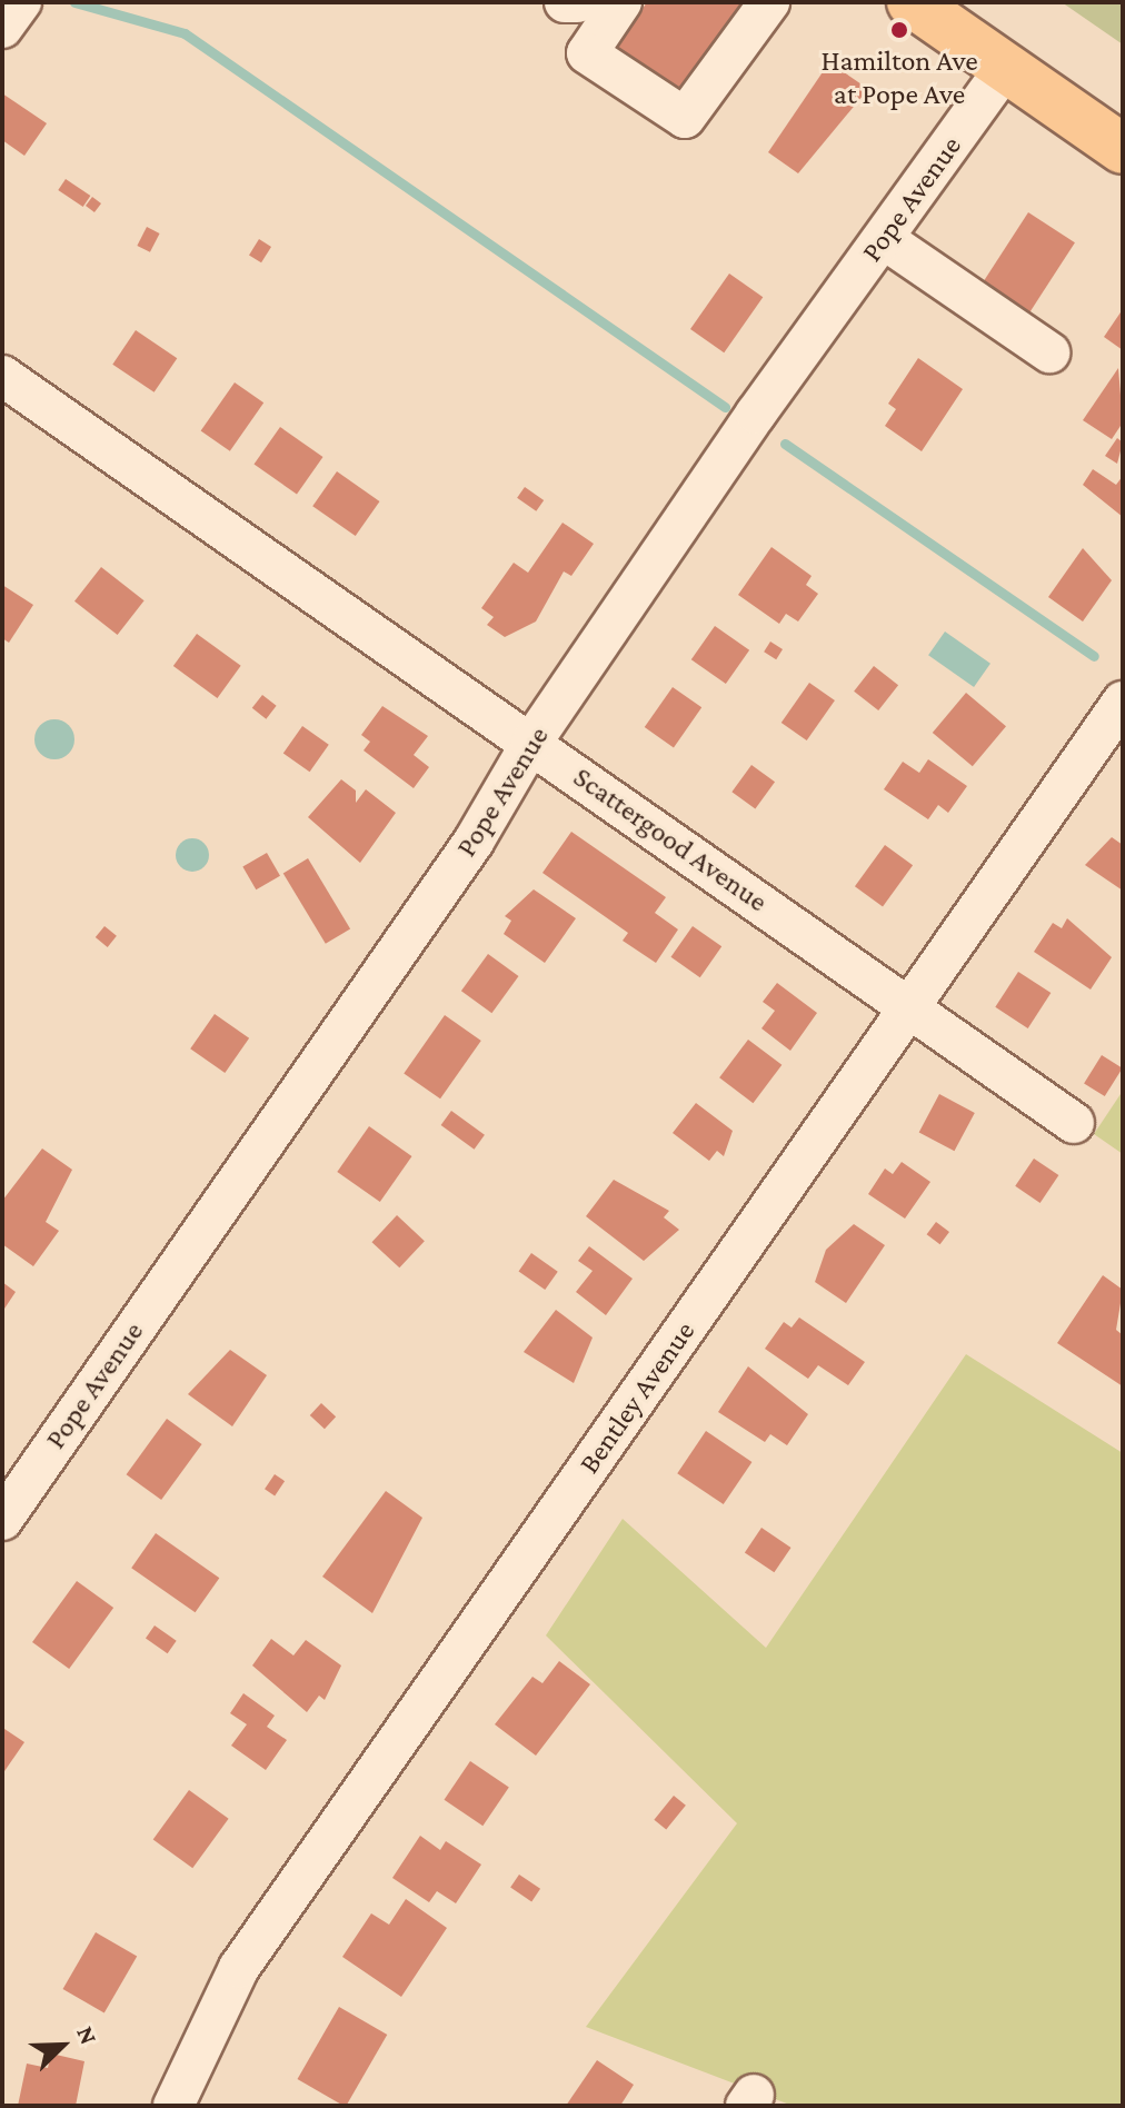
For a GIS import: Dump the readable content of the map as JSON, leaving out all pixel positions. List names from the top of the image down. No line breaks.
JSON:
{"streets":{"street":["Pope Avenue","Scattergood Avenue","Bentley Avenue"]},"crossings":[["Pope Avenue","Scattergood Avenue"],["Scattergood Avenue","Bentley Avenue"]],"places":["Hamilton Ave at Pope Ave"],"north":"top right"}
